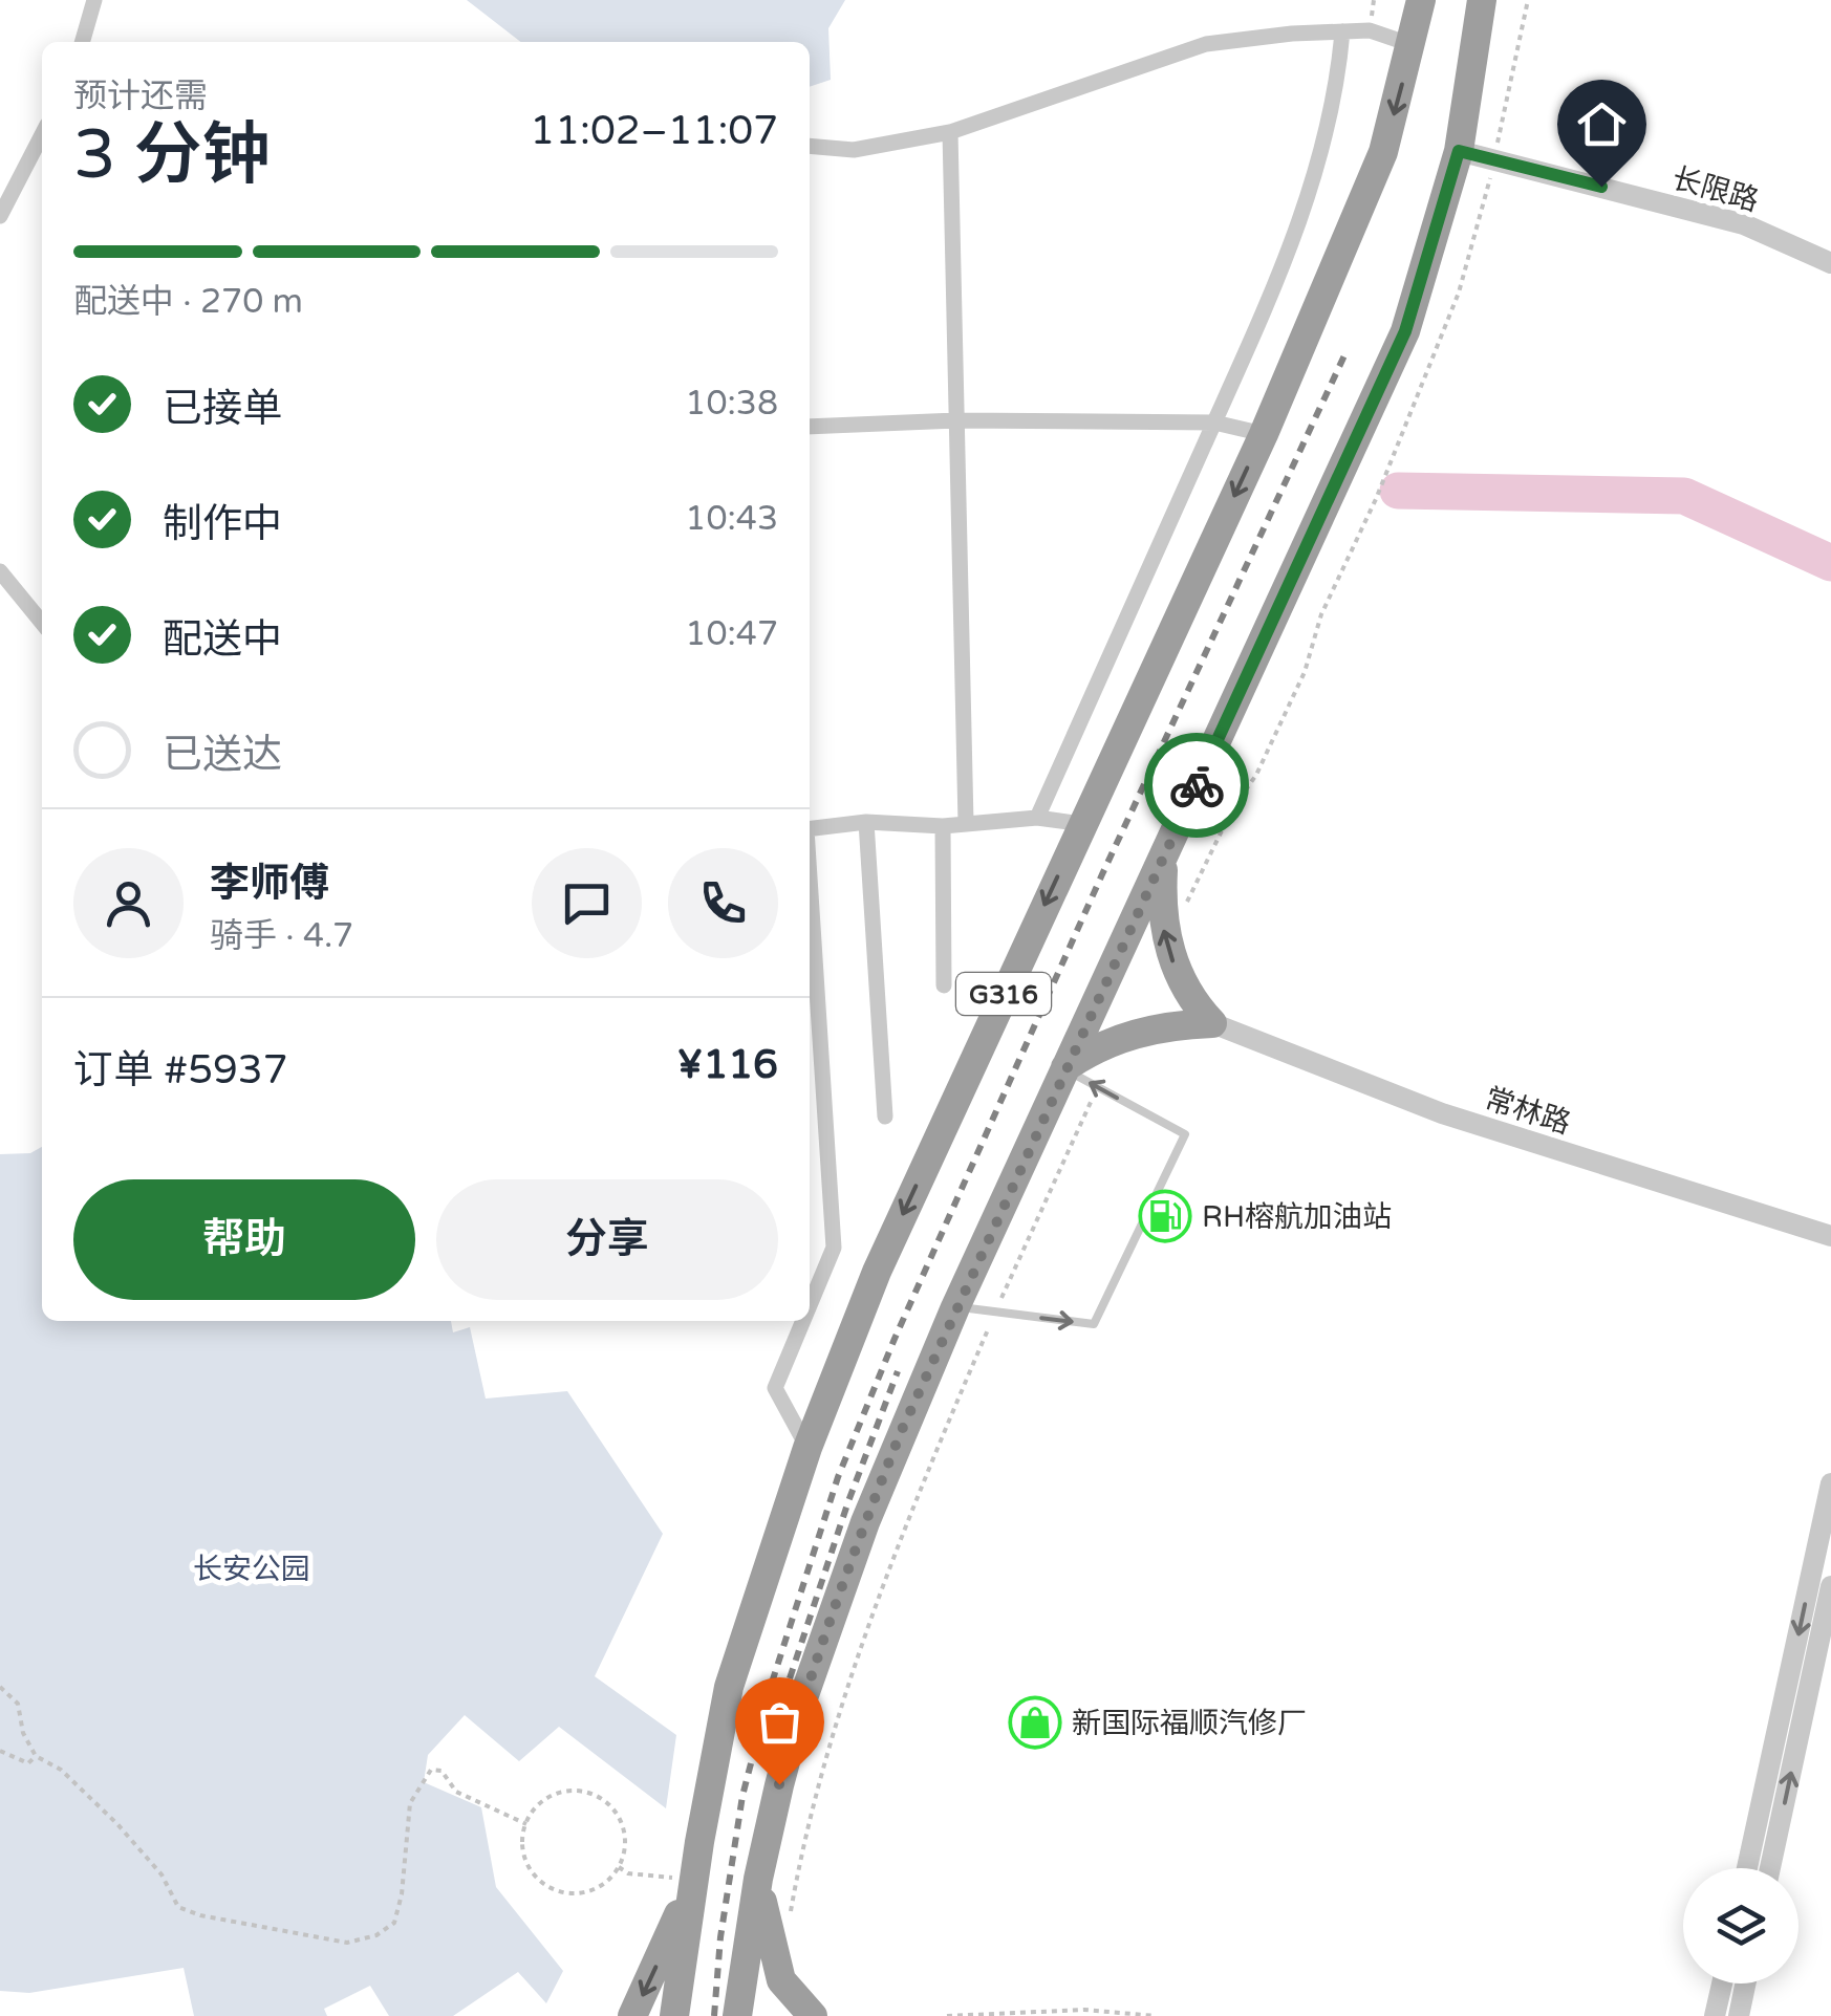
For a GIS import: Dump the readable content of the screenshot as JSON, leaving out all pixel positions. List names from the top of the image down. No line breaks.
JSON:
{"streets":{"highway":["G316"],"street":["长限路","常林路"]},"crossings":[["长限路","G316"]],"parks":["长安公园"],"places":{"fuel station":["RH榕航加油站"],"shop":["新国际福顺汽修厂"]},"page":{"heading":["3 分钟","预计还需","11:02–11:07"],"panel":["李师傅","骑手 · 4.7","订单 #5937","¥116"],"bar":"配送中 · 270 m","list":[["已接单","10:38"],["制作中","10:43"],["配送中","10:47"],"已送达"],"buttons":["帮助","分享"]}}
